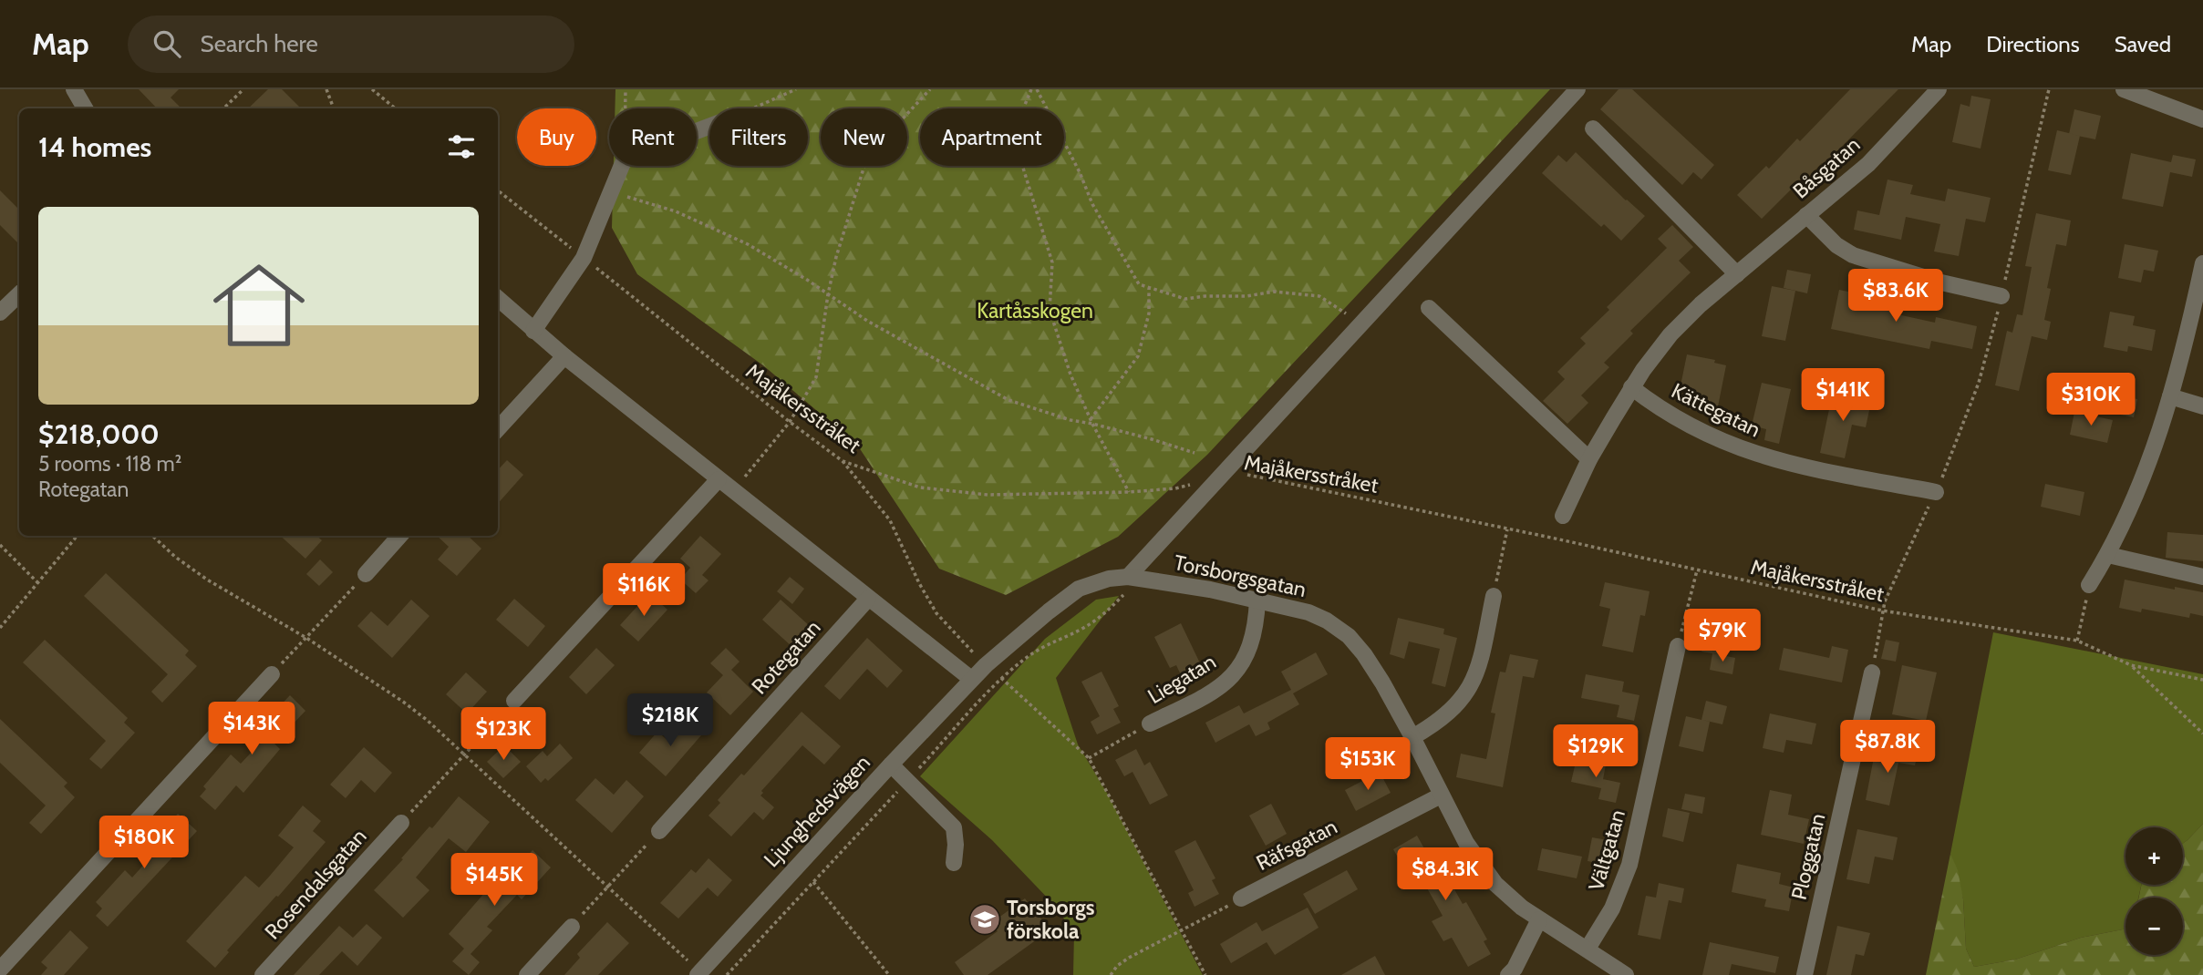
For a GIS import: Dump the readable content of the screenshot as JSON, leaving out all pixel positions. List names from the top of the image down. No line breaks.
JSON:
{"streets":{"street":["Båsgatan","Kättegatan","Torsborgsgatan","Rotegatan","Liegatan","Ljunghedsvägen","Räfsgatan","Vältgatan","Ploggatan","Rosendalsgatan"],"path":["Majåkersstråket"]},"crossings":[["Båsgatan","Kättegatan"],["Torsborgsgatan","Liegatan"],["Torsborgsgatan","Ljunghedsvägen"],["Torsborgsgatan","Räfsgatan"],["Torsborgsgatan","Vältgatan"]],"parks":["Kartåsskogen"],"places":{"school or university":["Torsborgs förskola"]},"page":{"header":"Map","search":"Search here","nav":["Map","Directions","Saved"],"chip":["Buy","Rent","Filters","New","Apartment"],"heading":"14 homes","list":[{"name":"$218,000","note":"5 rooms · 118 m² · Rotegatan"}],"price":["$83.6K","$141K","$310K","$116K","$79K","$218K","$143K","$123K","$87.8K","$129K","$153K","$180K","$84.3K","$145K"],"map_buttons":["+","−"]}}
